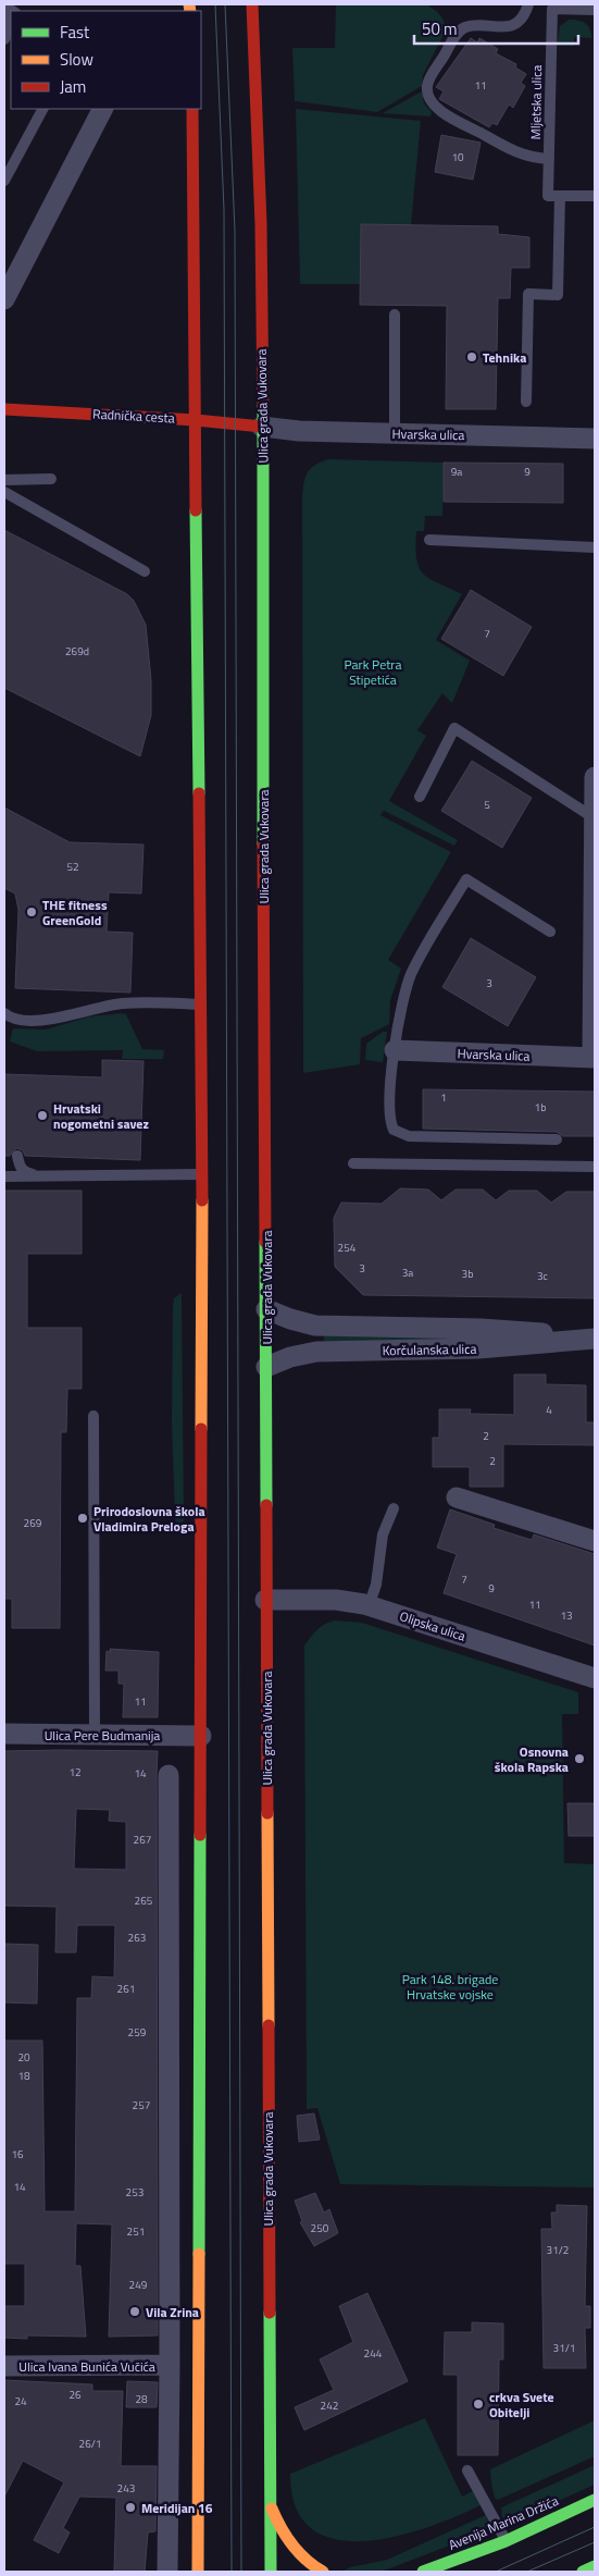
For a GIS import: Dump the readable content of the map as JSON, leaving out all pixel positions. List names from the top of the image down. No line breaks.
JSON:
{"streets":{"main road":["Ulica grada Vukovara","Radnička cesta","Avenija Marina Držića"],"street":["Hvarska ulica","Korčulanska ulica","Olipska ulica","Ulica Pere Budmanija","Ulica Ivana Bunića Vučića"],"lane":["Mljetska ulica"]},"crossings":[["Ulica grada Vukovara","Radnička cesta"],["Ulica grada Vukovara","Hvarska ulica"],["Ulica grada Vukovara","Korčulanska ulica"],["Ulica grada Vukovara","Olipska ulica"],["Radnička cesta","Hvarska ulica"]],"parks":["Park Petra Stipetića","Park 148. brigade Hrvatske vojske"],"places":["Tehnika","THE fitness GreenGold","Hrvatski nogometni savez","Prirodoslovna škola Vladimira Preloga","Osnovna škola Rapska","Vila Zrina","crkva Svete Obitelji","Meridijan 16"],"house_numbers":["11","10","9a","9","7","269d","5","52","3","1","1b","254","3","3a","3b","3c","4","2","2","269","7","9","11","13","11","12","14","267","265","263","261","259","20","18","257","16","14","253","250","251","31/2","249","31/1","244","26","28","24","242","26/1","243"],"legend":["Fast","Slow","Jam"],"scale_bar":"50 m"}
